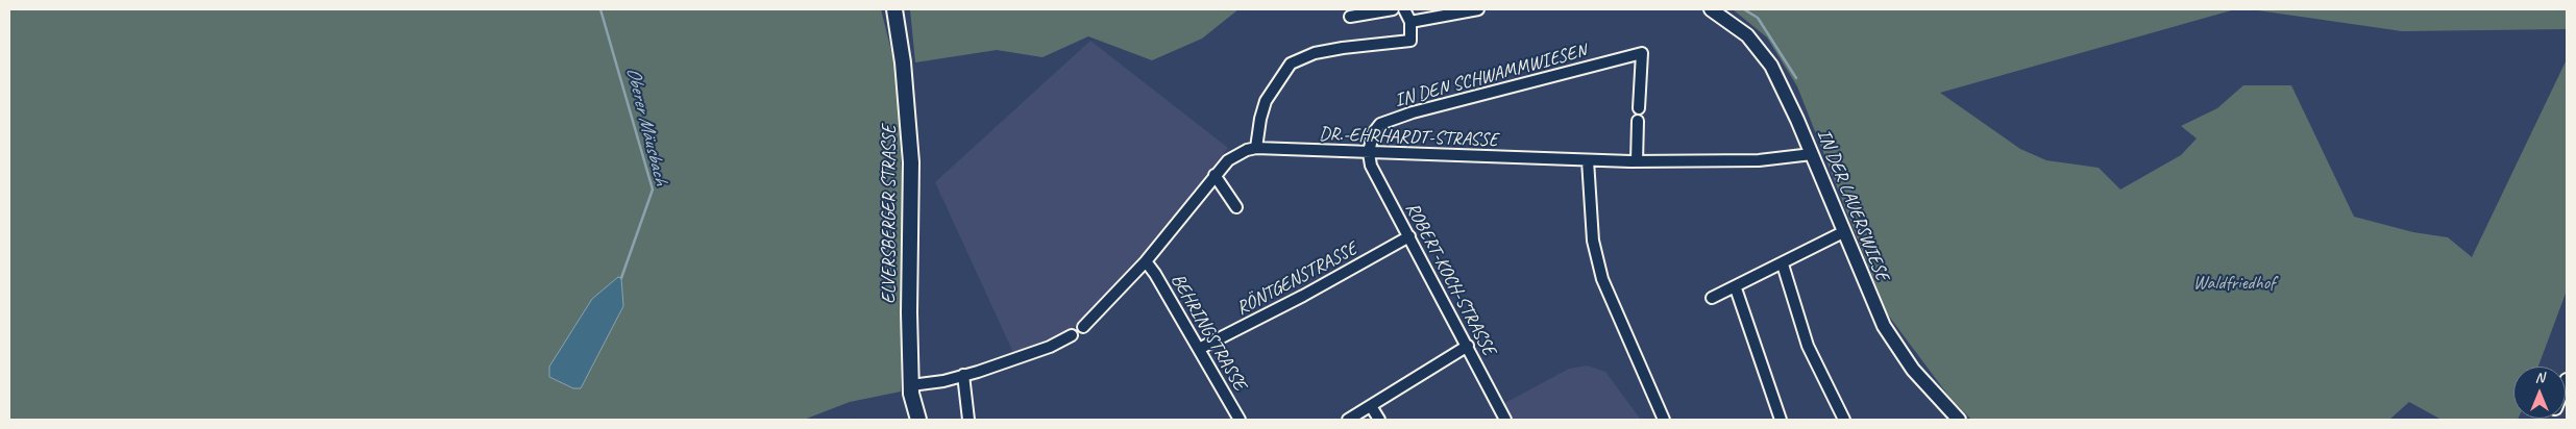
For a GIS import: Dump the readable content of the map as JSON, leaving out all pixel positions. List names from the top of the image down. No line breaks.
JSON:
{"streets":{"main road":["ELVERSBERGER STRASSE"],"street":["IN DEN SCHWAMMWIESEN","DR.-EHRHARDT-STRASSE","IN DER LAUERSWIESE","RÖNTGENSTRASSE","ROBERT-KOCH-STRASSE","BEHRINGSTRASSE"]},"crossings":[["IN DEN SCHWAMMWIESEN","DR.-EHRHARDT-STRASSE"],["IN DEN SCHWAMMWIESEN","ROBERT-KOCH-STRASSE"],["DR.-EHRHARDT-STRASSE","IN DER LAUERSWIESE"],["DR.-EHRHARDT-STRASSE","ROBERT-KOCH-STRASSE"],["DR.-EHRHARDT-STRASSE","BEHRINGSTRASSE"],["RÖNTGENSTRASSE","ROBERT-KOCH-STRASSE"],["RÖNTGENSTRASSE","BEHRINGSTRASSE"]],"water":["Oberer Mäusbach"],"parks":["Waldfriedhof"],"north":"top"}
